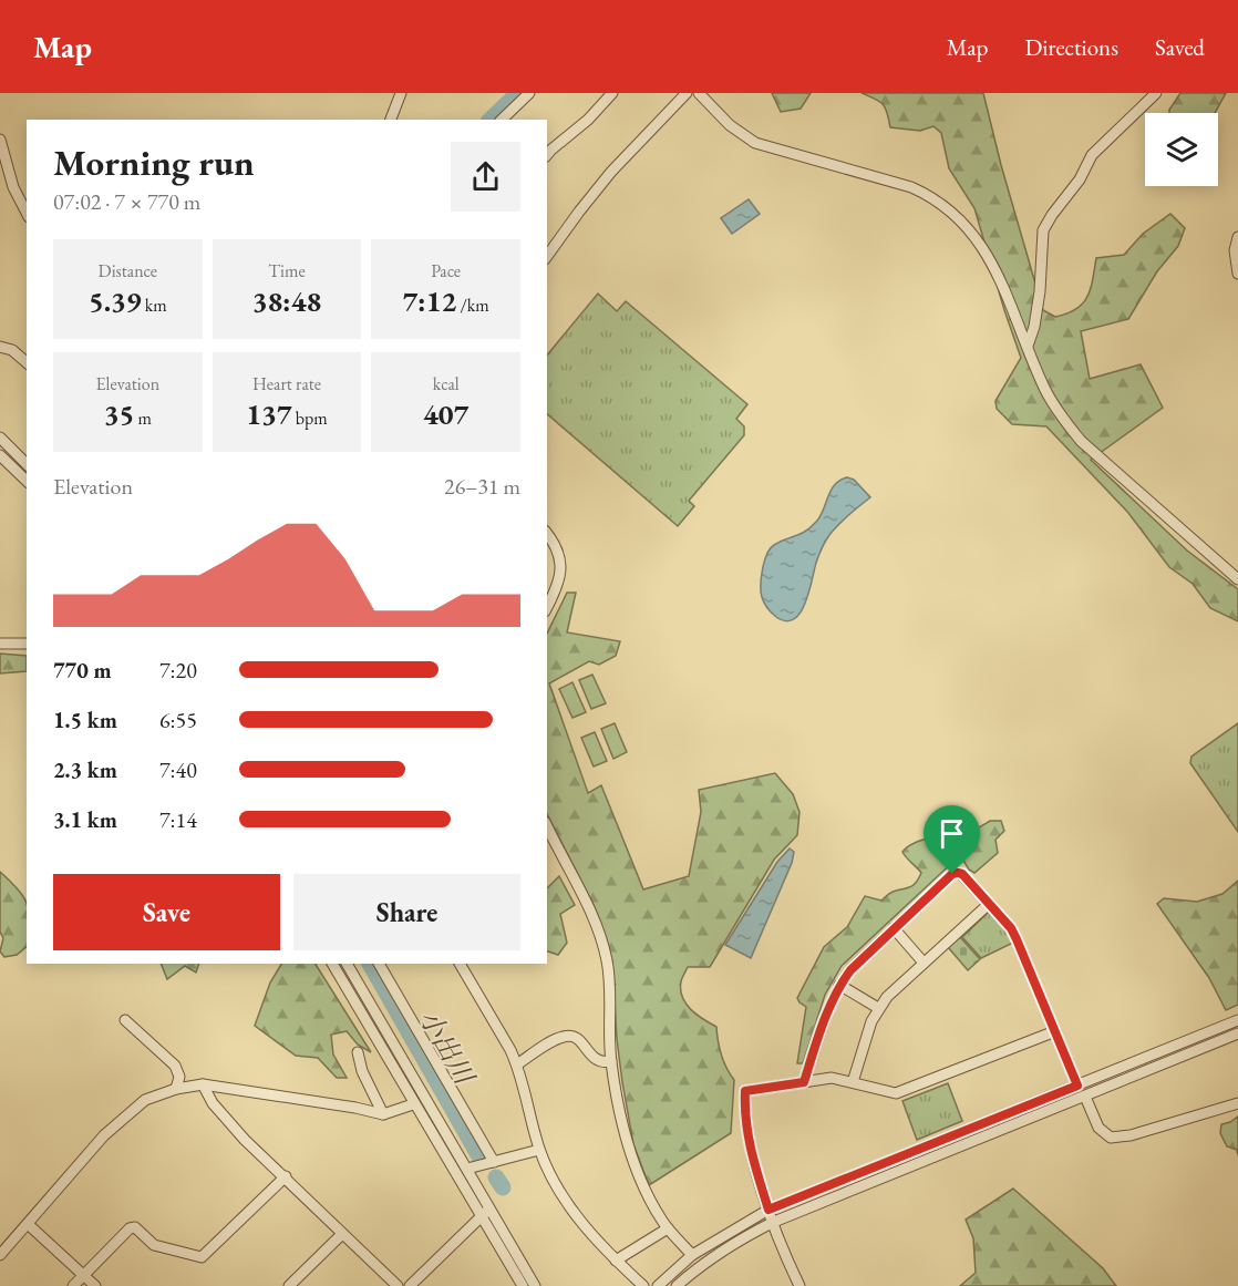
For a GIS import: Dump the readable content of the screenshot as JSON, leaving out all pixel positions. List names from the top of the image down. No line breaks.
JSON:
{"water":["小出川"],"page":{"header":"Map","nav":["Map","Directions","Saved"],"heading":["Morning run","07:02 · 7 × 770 m"],"stats":[["Distance","5.39 km"],["Time","38:48"],["Pace","7:12 /km"],["Elevation","35 m"],["Heart rate","137 bpm"],["kcal","407"]],"chart":["Elevation","26–31 m"],"list":[{"name":"770 m","note":"7:20"},{"name":"1.5 km","note":"6:55"},{"name":"2.3 km","note":"7:40"},{"name":"3.1 km","note":"7:14"}],"buttons":["Save","Share"]}}
